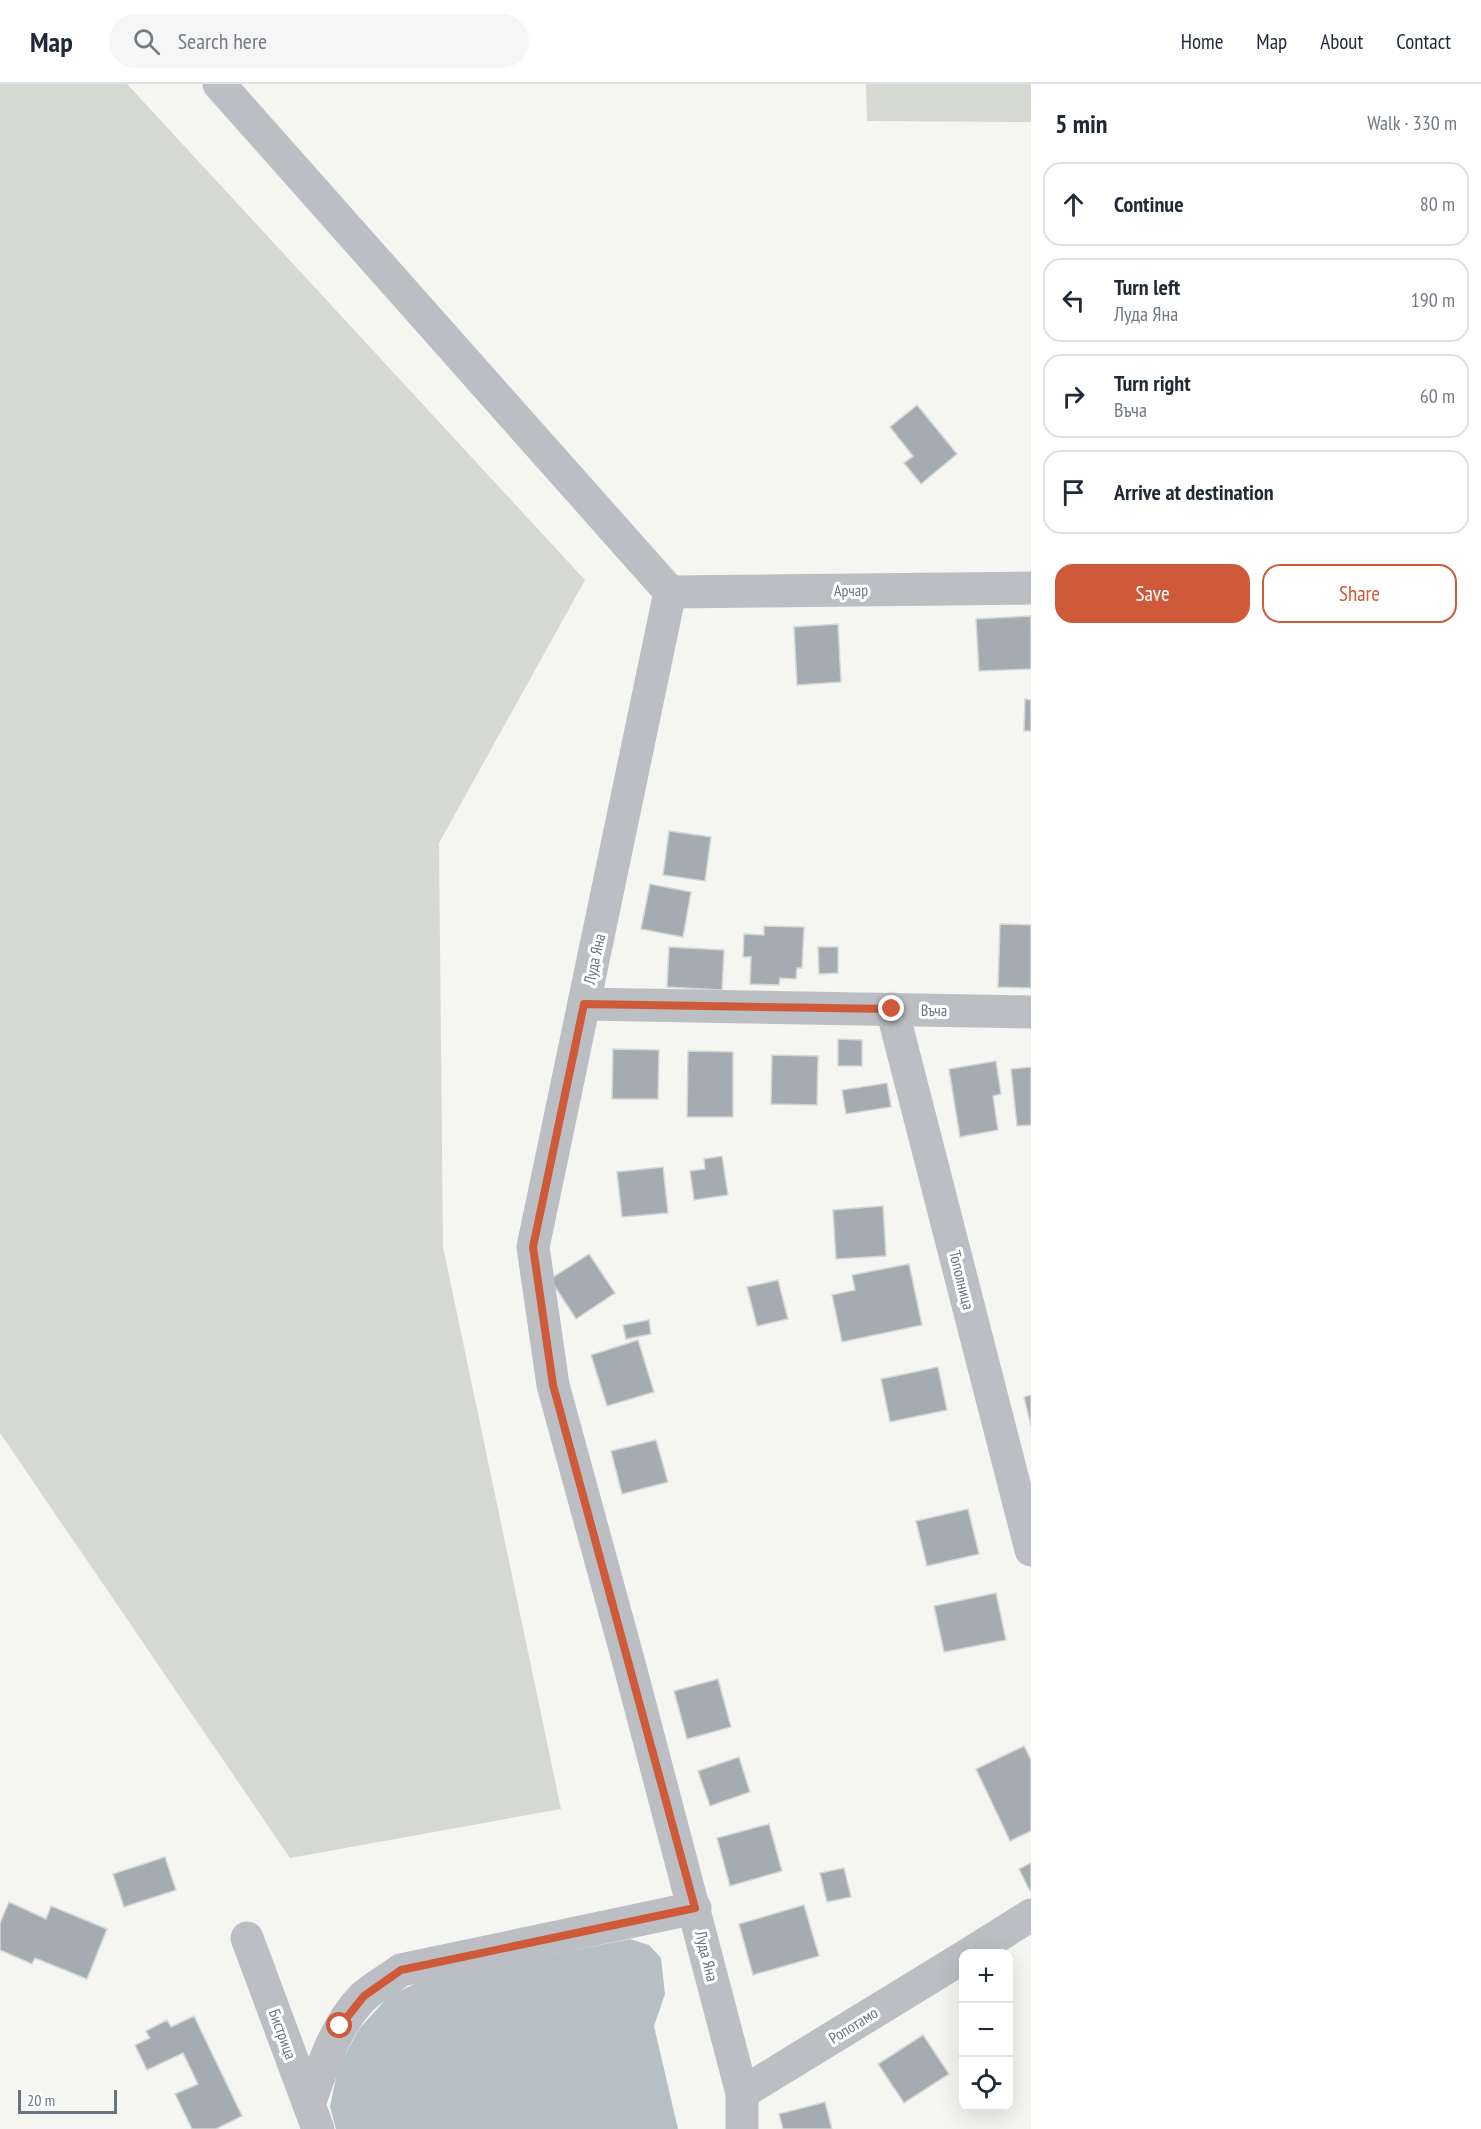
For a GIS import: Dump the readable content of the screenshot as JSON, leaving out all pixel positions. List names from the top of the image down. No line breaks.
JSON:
{"streets":{"street":["Арчар","Луда Яна","Въча","Тополница","Ропотамо","Бистрица"]},"crossings":[["Арчар","Луда Яна"],["Луда Яна","Въча"],["Луда Яна","Ропотамо"],["Въча","Тополница"]],"scale_bar":"20 m","page":{"header":"Map","search":"Search here","nav":["Home","Map","About","Contact"],"heading":["5 min","Walk · 330 m"],"list":[["Continue","80 m"],["Turn left","Луда Яна","190 m"],["Turn right","Въча","60 m"],"Arrive at destination"],"buttons":["Save","Share"],"map_buttons":["+","−"],"scale":"20 m"}}
